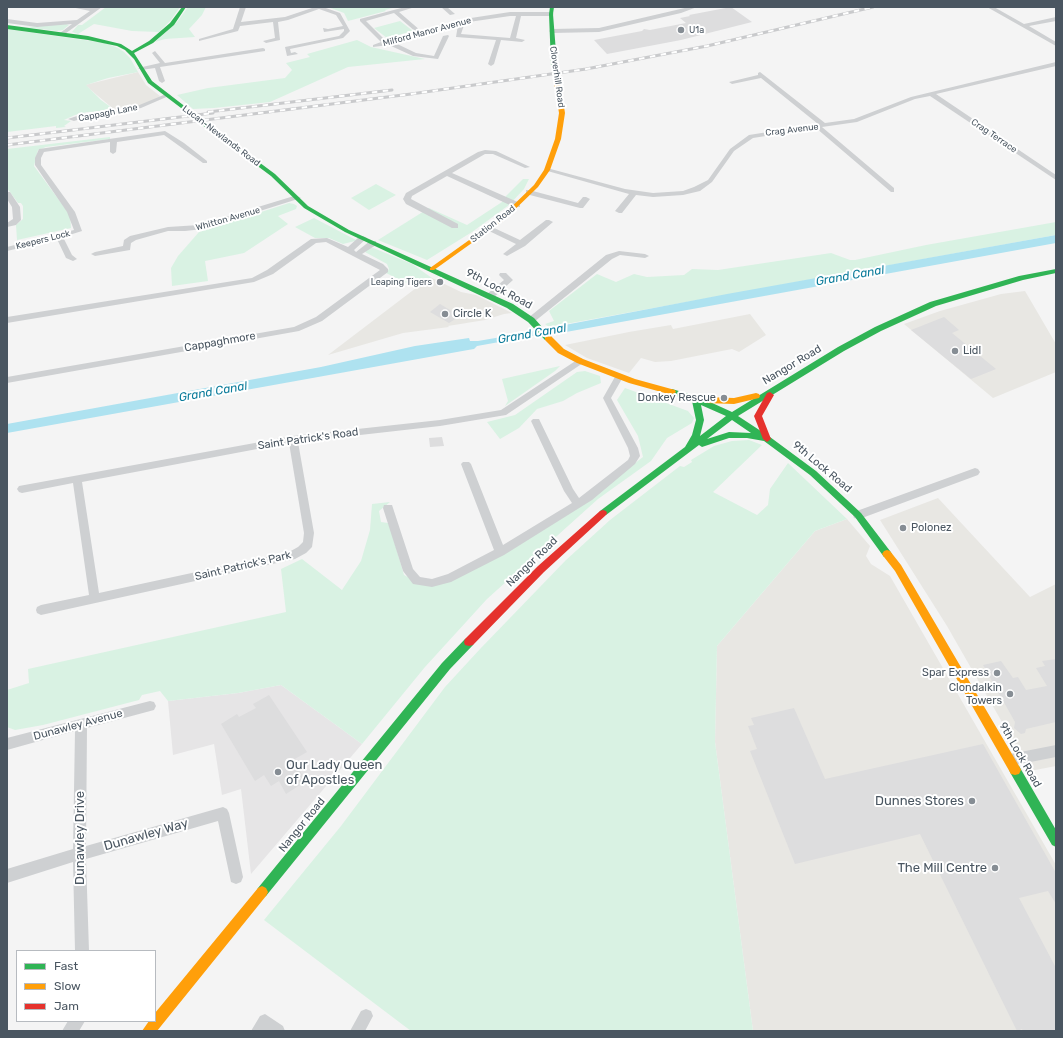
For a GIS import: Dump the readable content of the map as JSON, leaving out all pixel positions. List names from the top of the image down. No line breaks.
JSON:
{"streets":{"street":["Milford Manor Avenue","Cloverhill Road","Cappagh Lane","Crag Avenue","Lucan-Newlands Road","Crag Terrace","Whitton Avenue","Station Road","Keepers Lock","9th Lock Road","Cappaghmore","Nangor Road","Saint Patrick's Road","Saint Patrick's Park","Dunawley Avenue","Dunawley Way","Dunawley Drive"]},"crossings":[["Milford Manor Avenue","Cloverhill Road"],["Cloverhill Road","Crag Avenue"],["Cloverhill Road","Station Road"],["Cappagh Lane","Lucan-Newlands Road"],["Crag Avenue","Crag Terrace"],["Crag Avenue","Station Road"],["Lucan-Newlands Road","Whitton Avenue"],["Lucan-Newlands Road","Station Road"],["Lucan-Newlands Road","9th Lock Road"],["Station Road","9th Lock Road"],["9th Lock Road","Nangor Road"],["9th Lock Road","Saint Patrick's Road"],["Saint Patrick's Road","Saint Patrick's Park"],["Dunawley Avenue","Dunawley Drive"],["Dunawley Way","Dunawley Drive"]],"water":["Grand Canal"],"places":["U1a","Leaping Tigers","Circle K","Lidl","Donkey Rescue","Polonez","Spar Express","Clondalkin Towers","Our Lady Queen of Apostles","Dunnes Stores","The Mill Centre"],"legend":["Fast","Slow","Jam"]}
